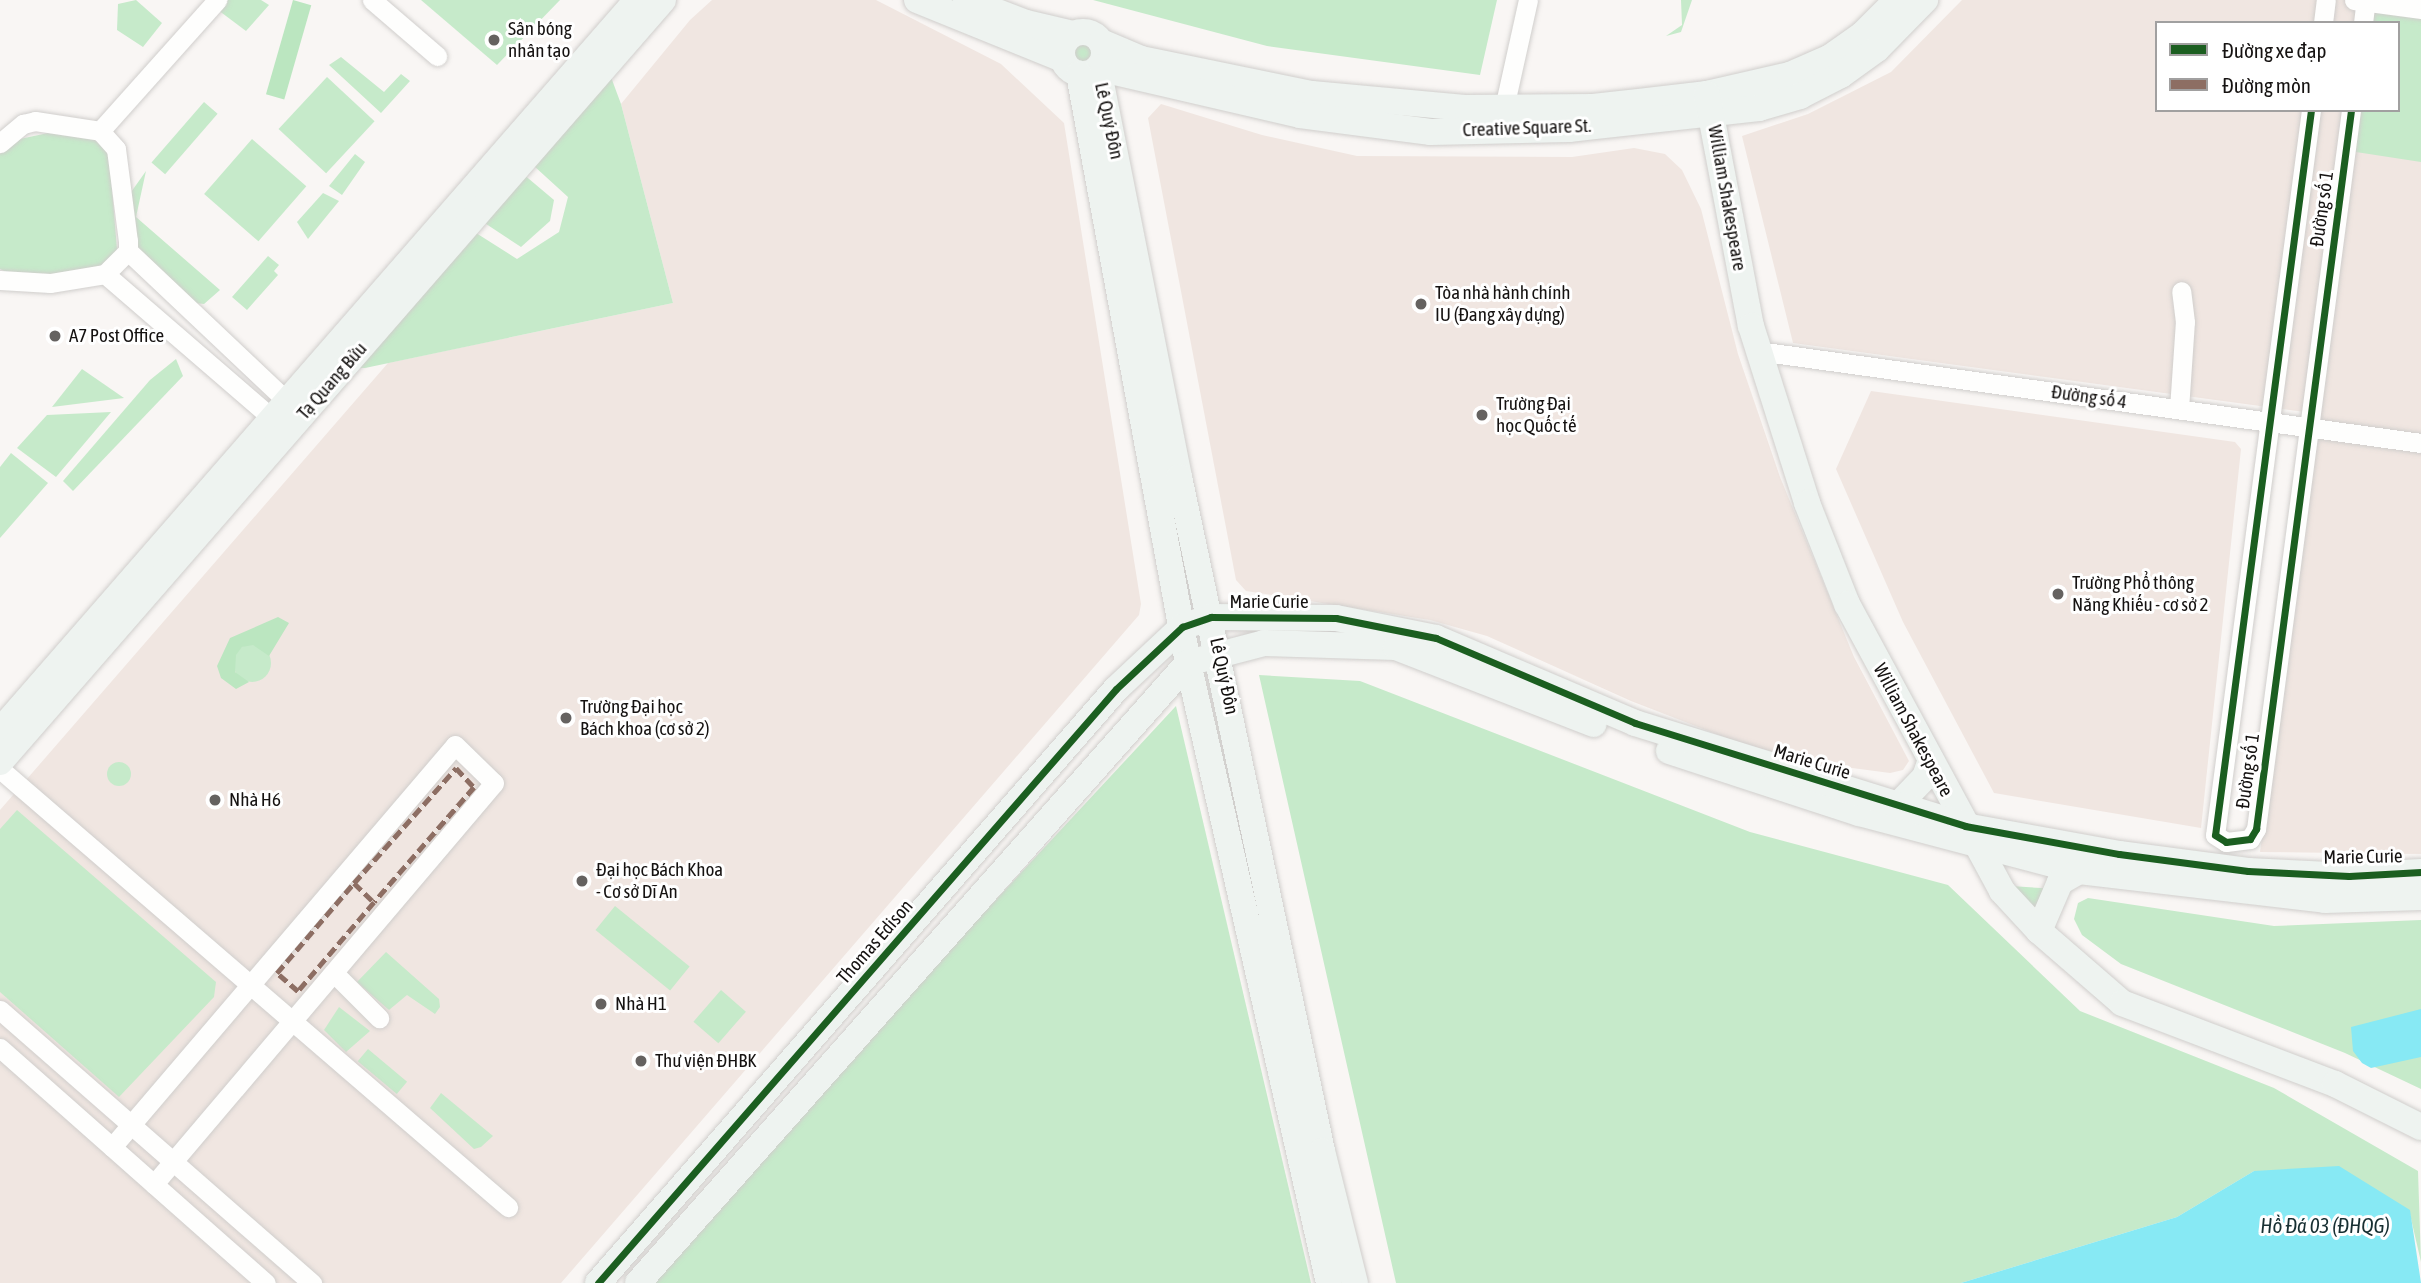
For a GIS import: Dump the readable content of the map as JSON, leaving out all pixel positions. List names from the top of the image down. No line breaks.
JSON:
{"streets":{"street":["Lê Quý Đôn","Creative Square St.","William Shakespeare","Đường số 1","Tạ Quang Bửu","Đường số 4","Marie Curie","Thomas Edison"]},"crossings":[["Lê Quý Đôn","Creative Square St."],["Lê Quý Đôn","Marie Curie"],["Lê Quý Đôn","Thomas Edison"],["Creative Square St.","William Shakespeare"],["William Shakespeare","Đường số 4"],["William Shakespeare","Marie Curie"],["Đường số 1","Đường số 4"],["Marie Curie","Thomas Edison"]],"water":["Hồ Đá 03 (ĐHQG)"],"places":["Sân bóng nhân tạo","Tòa nhà hành chính IU (Đang xây dựng)","A7 Post Office","Trường Đại học Quốc tế","Trường Phổ thông Năng Khiếu - cơ sở 2","Trường Đại học Bách khoa (cơ sở 2)","Nhà H6","Đại học Bách Khoa - Cơ sở Dĩ An","Nhà H1","Thư viện ĐHBK"],"legend":["Đường xe đạp","Đường mòn"]}
